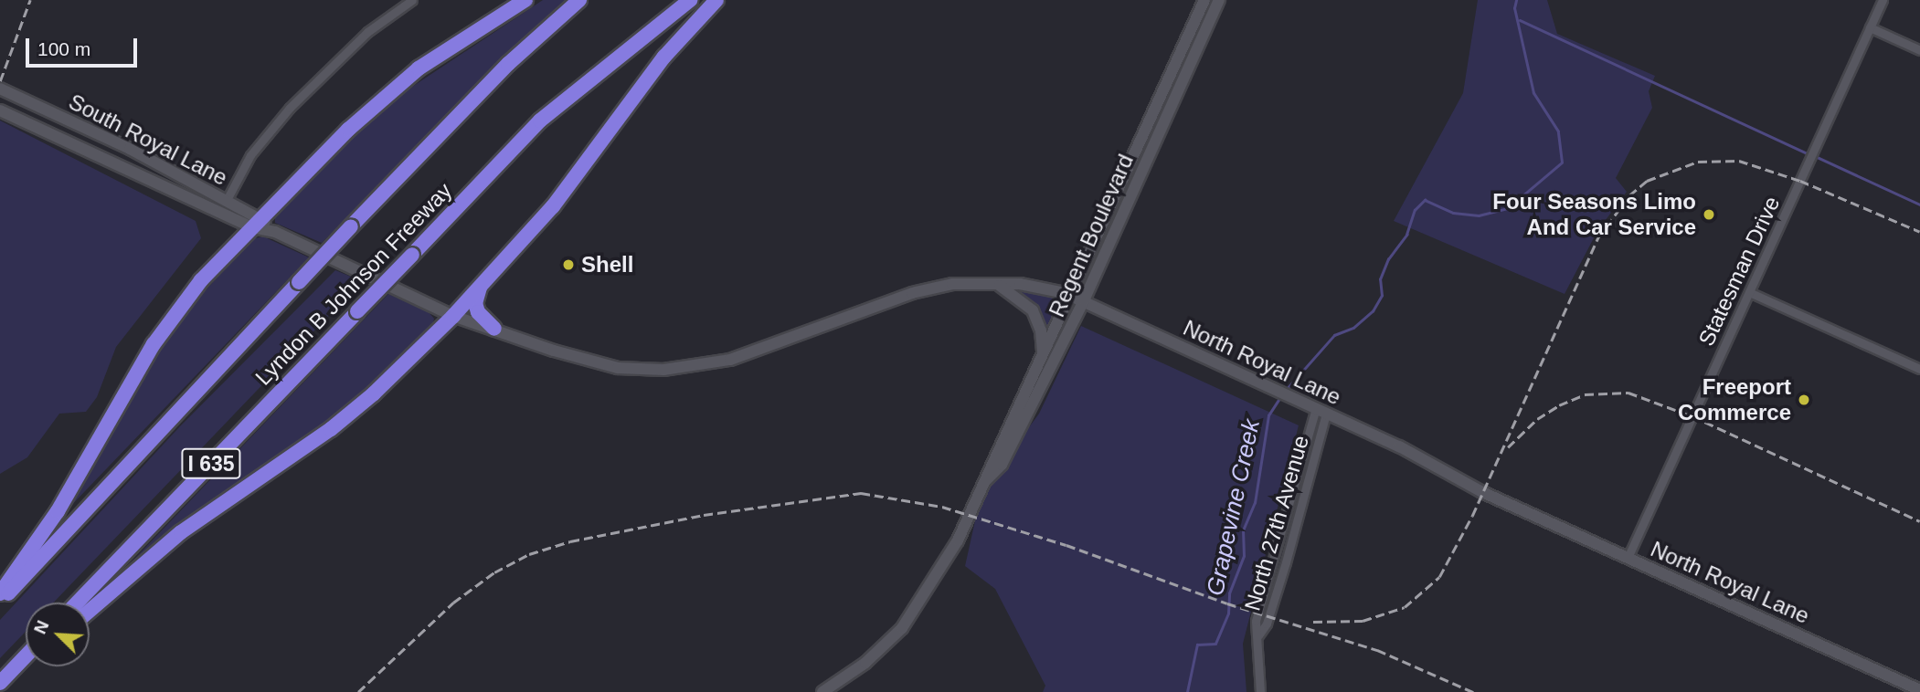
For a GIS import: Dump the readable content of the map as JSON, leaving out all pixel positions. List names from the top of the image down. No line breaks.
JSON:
{"streets":{"highway":["Lyndon B Johnson Freeway","I 635"],"main road":["South Royal Lane","Regent Boulevard","North Royal Lane"],"street":["Statesman Drive","North 27th Avenue"]},"crossings":[["South Royal Lane","North Royal Lane"],["Regent Boulevard","North Royal Lane"],["Statesman Drive","North Royal Lane"],["North Royal Lane","North 27th Avenue"]],"water":["Grapevine Creek"],"places":["Four Seasons Limo And Car Service","Shell","Freeport Commerce"],"scale_bar":"100 m","north":"top left"}
